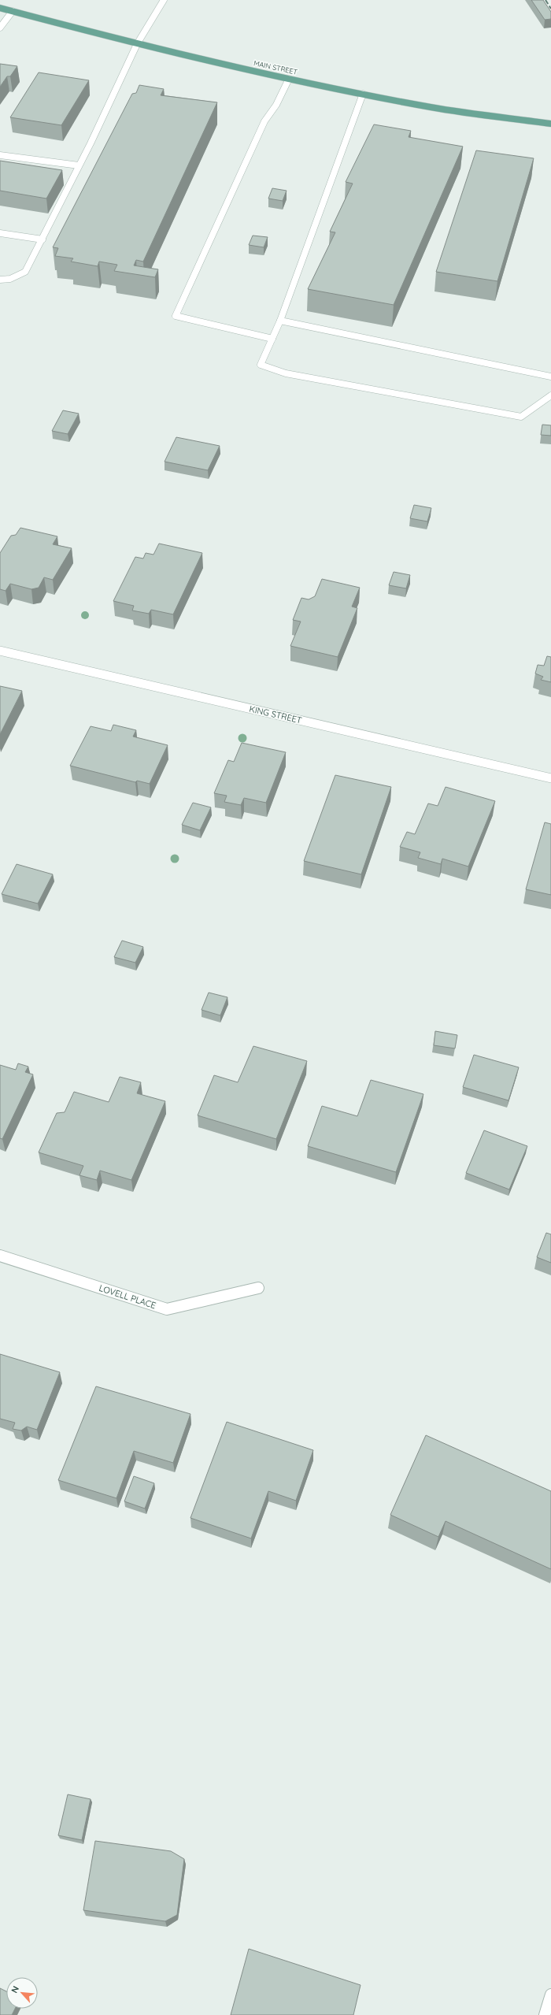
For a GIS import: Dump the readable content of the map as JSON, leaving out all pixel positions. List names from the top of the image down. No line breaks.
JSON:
{"streets":{"main road":["MAIN STREET"],"street":["KING STREET","LOVELL PLACE"]},"north":"top left"}
